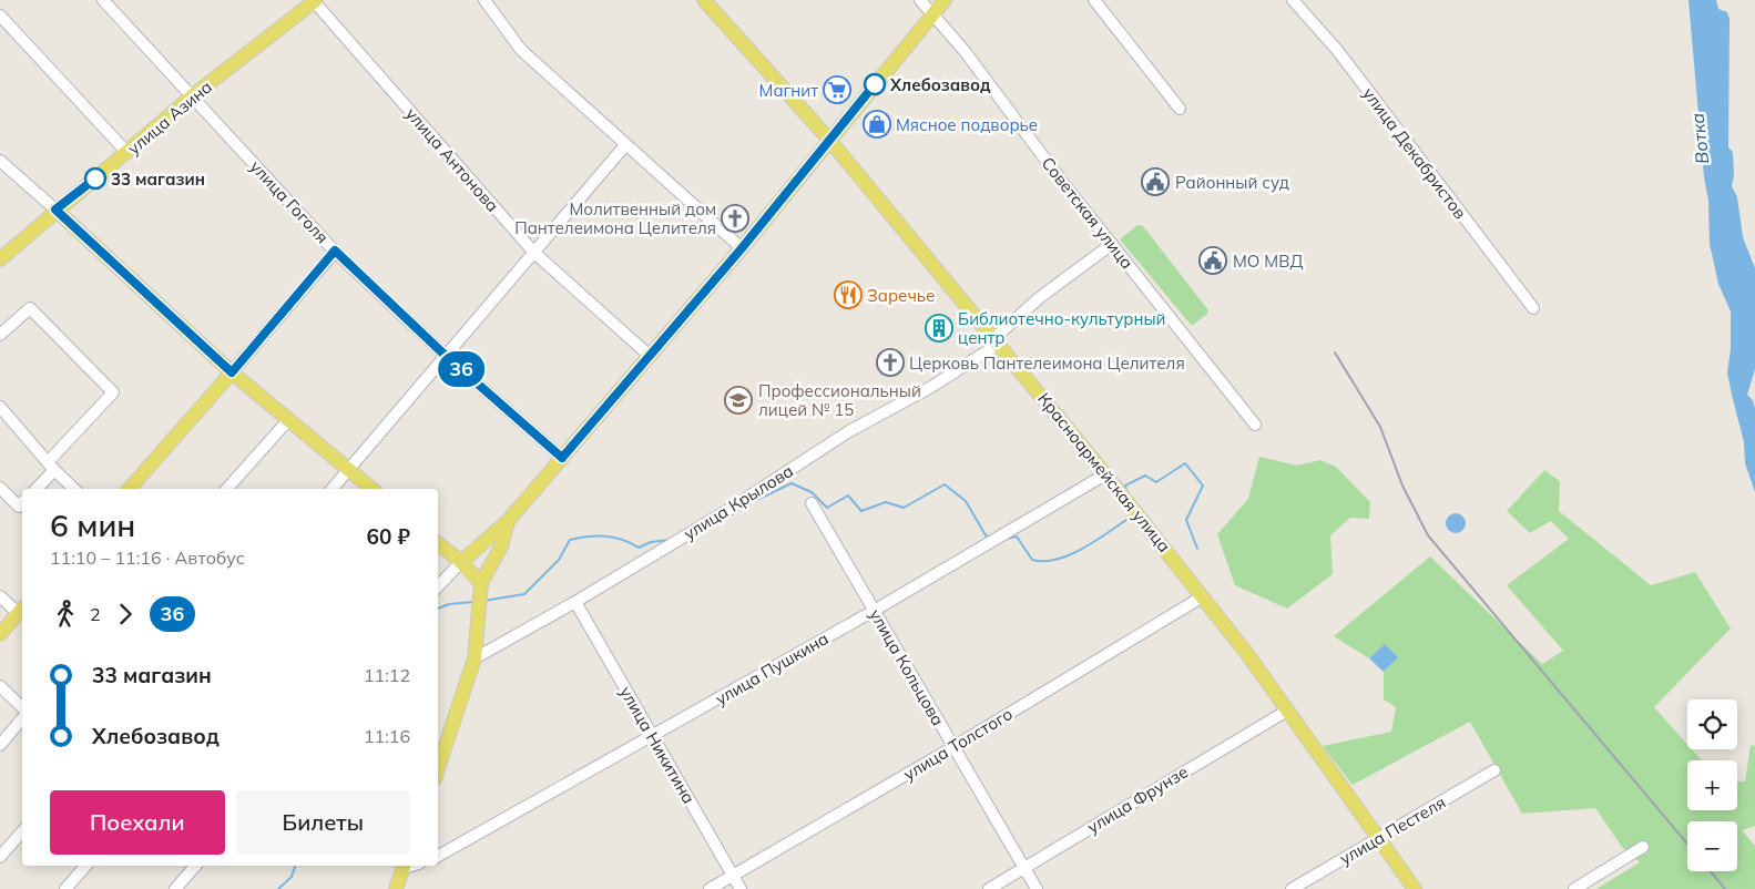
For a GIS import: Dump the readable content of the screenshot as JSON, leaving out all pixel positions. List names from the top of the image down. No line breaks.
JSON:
{"streets":{"main road":["улица Азина","Красноармейская улица"],"street":["улица Декабристов","улица Антонова","улица Гоголя","Советская улица","улица Крылова","улица Кольцова","улица Пушкина","улица Толстого","улица Никитина","улица Фрунзе","улица Пестеля"]},"crossings":[["улица Азина","улица Антонова"],["улица Азина","улица Гоголя"],["Советская улица","улица Крылова"],["Красноармейская улица","улица Крылова"],["Красноармейская улица","улица Пушкина"],["Красноармейская улица","улица Толстого"],["Красноармейская улица","улица Фрунзе"],["Красноармейская улица","улица Пестеля"],["улица Крылова","улица Никитина"],["улица Кольцова","улица Пушкина"],["улица Кольцова","улица Толстого"],["улица Кольцова","улица Фрунзе"],["улица Пушкина","улица Никитина"],["улица Толстого","улица Никитина"]],"water":["Вотка"],"places":{"other":["Хлебозавод","33 магазин"],"supermarket":["Магнит"],"shop":["Мясное подворье"],"public building":["Районный суд","МО МВД"],"church":["Молитвенный дом Пантелеимона Целителя","Церковь Пантелеимона Целителя"],"restaurant":["Заречье"],"building":["Библиотечно-культурный центр"],"school or university":["Профессиональный лицей № 15"]},"lines":["bus line 36"],"page":{"on_map":"36","heading":["6 мин","11:10 – 11:16 · Автобус","60 ₽"],"legs":["2","36"],"list":[{"name":"33 магазин","value":"11:12"},{"name":"Хлебозавод","value":"11:16"}],"map_buttons":["+","−"],"buttons":["Поехали","Билеты"]}}
